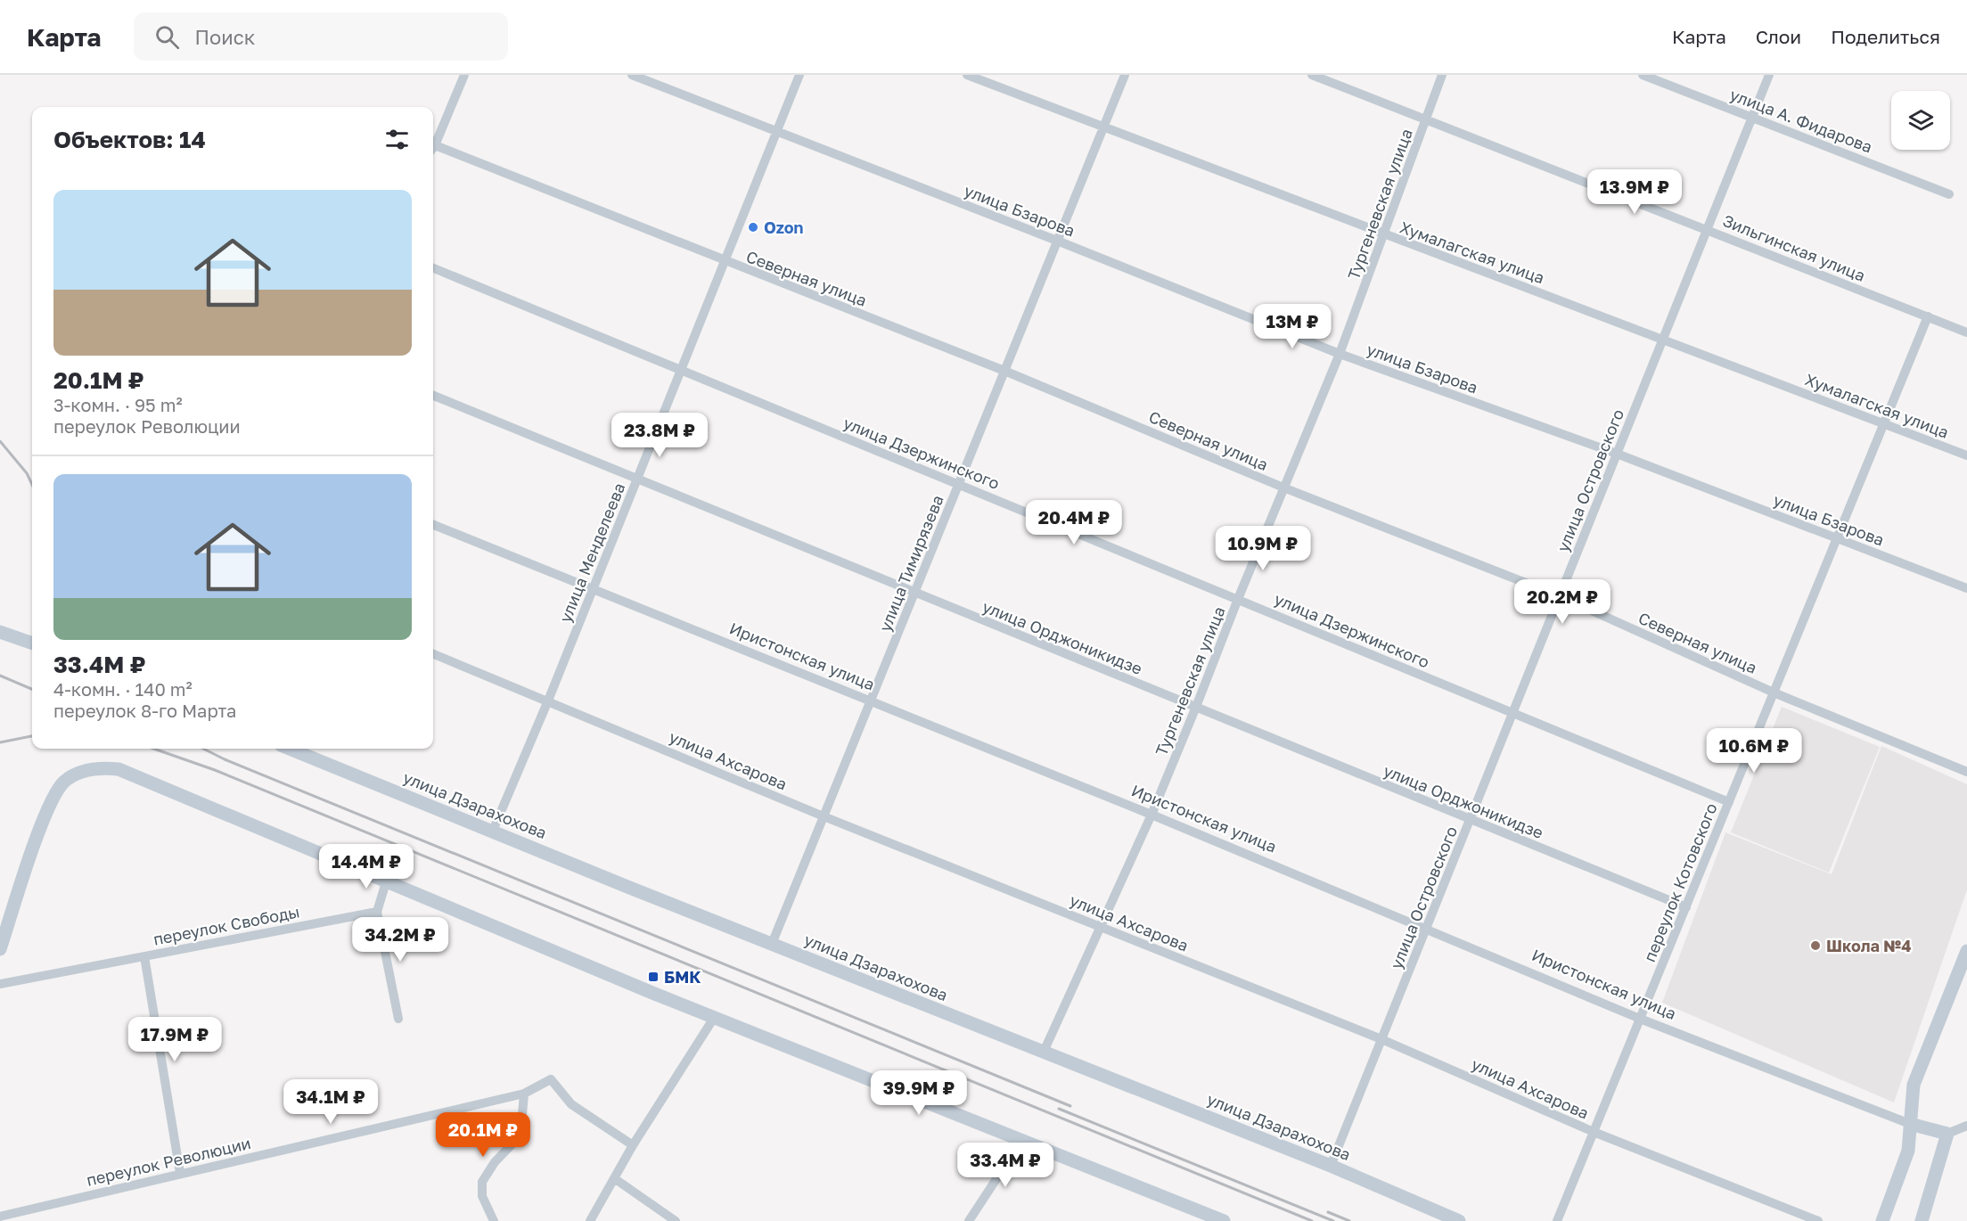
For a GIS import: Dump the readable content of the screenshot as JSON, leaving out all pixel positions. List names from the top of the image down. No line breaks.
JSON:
{"streets":{"street":["улица А. Фидарова","Тургеневская улица","улица Бзарова","Зильгинская улица","Хумалагская улица","Северная улица","улица Дзержинского","улица Островского","улица Менделеева","улица Тимирязева","улица Орджоникидзе","Иристонская улица","улица Ахсарова","улица Дзарахохова","переулок Котовского","переулок Свободы","переулок Революции"]},"crossings":[["улица А. Фидарова","улица Островского"],["Тургеневская улица","улица Бзарова"],["Тургеневская улица","Зильгинская улица"],["Тургеневская улица","Хумалагская улица"],["Тургеневская улица","Северная улица"],["Тургеневская улица","улица Дзержинского"],["Тургеневская улица","улица Орджоникидзе"],["Тургеневская улица","Иристонская улица"],["Тургеневская улица","улица Ахсарова"],["Тургеневская улица","улица Дзарахохова"],["улица Бзарова","улица Островского"],["улица Бзарова","улица Менделеева"],["улица Бзарова","улица Тимирязева"],["улица Бзарова","переулок Котовского"],["Зильгинская улица","улица Островского"],["Зильгинская улица","переулок Котовского"],["Хумалагская улица","улица Островского"],["Хумалагская улица","улица Тимирязева"],["Хумалагская улица","переулок Котовского"],["Северная улица","улица Островского"],["Северная улица","улица Менделеева"],["Северная улица","улица Тимирязева"],["Северная улица","переулок Котовского"],["улица Дзержинского","улица Островского"],["улица Дзержинского","улица Менделеева"],["улица Дзержинского","улица Тимирязева"],["улица Дзержинского","переулок Котовского"],["улица Островского","улица Орджоникидзе"],["улица Островского","Иристонская улица"],["улица Островского","улица Ахсарова"],["улица Островского","улица Дзарахохова"],["улица Менделеева","улица Орджоникидзе"],["улица Менделеева","Иристонская улица"],["улица Менделеева","улица Ахсарова"],["улица Менделеева","улица Дзарахохова"],["улица Тимирязева","улица Орджоникидзе"],["улица Тимирязева","Иристонская улица"],["улица Тимирязева","улица Ахсарова"],["улица Тимирязева","улица Дзарахохова"],["улица Орджоникидзе","переулок Котовского"],["Иристонская улица","переулок Котовского"],["улица Ахсарова","переулок Котовского"],["переулок Свободы","переулок Революции"]],"places":{"other":["Ozon","Школа №4"],"transit":["БМК"]},"page":{"header":"Карта","search":"Поиск","nav":["Карта","Слои","Поделиться"],"heading":"Объектов: 14","price":["13.9M ₽","13M ₽","23.8M ₽","20.4M ₽","10.9M ₽","20.2M ₽","10.6M ₽","14.4M ₽","34.2M ₽","17.9M ₽","39.9M ₽","34.1M ₽","20.1M ₽","33.4M ₽"],"list":[{"name":"20.1M ₽","note":"3-комн. · 95 m² · переулок Революции"},{"name":"33.4M ₽","note":"4-комн. · 140 m² · переулок 8-го Марта"}]}}
